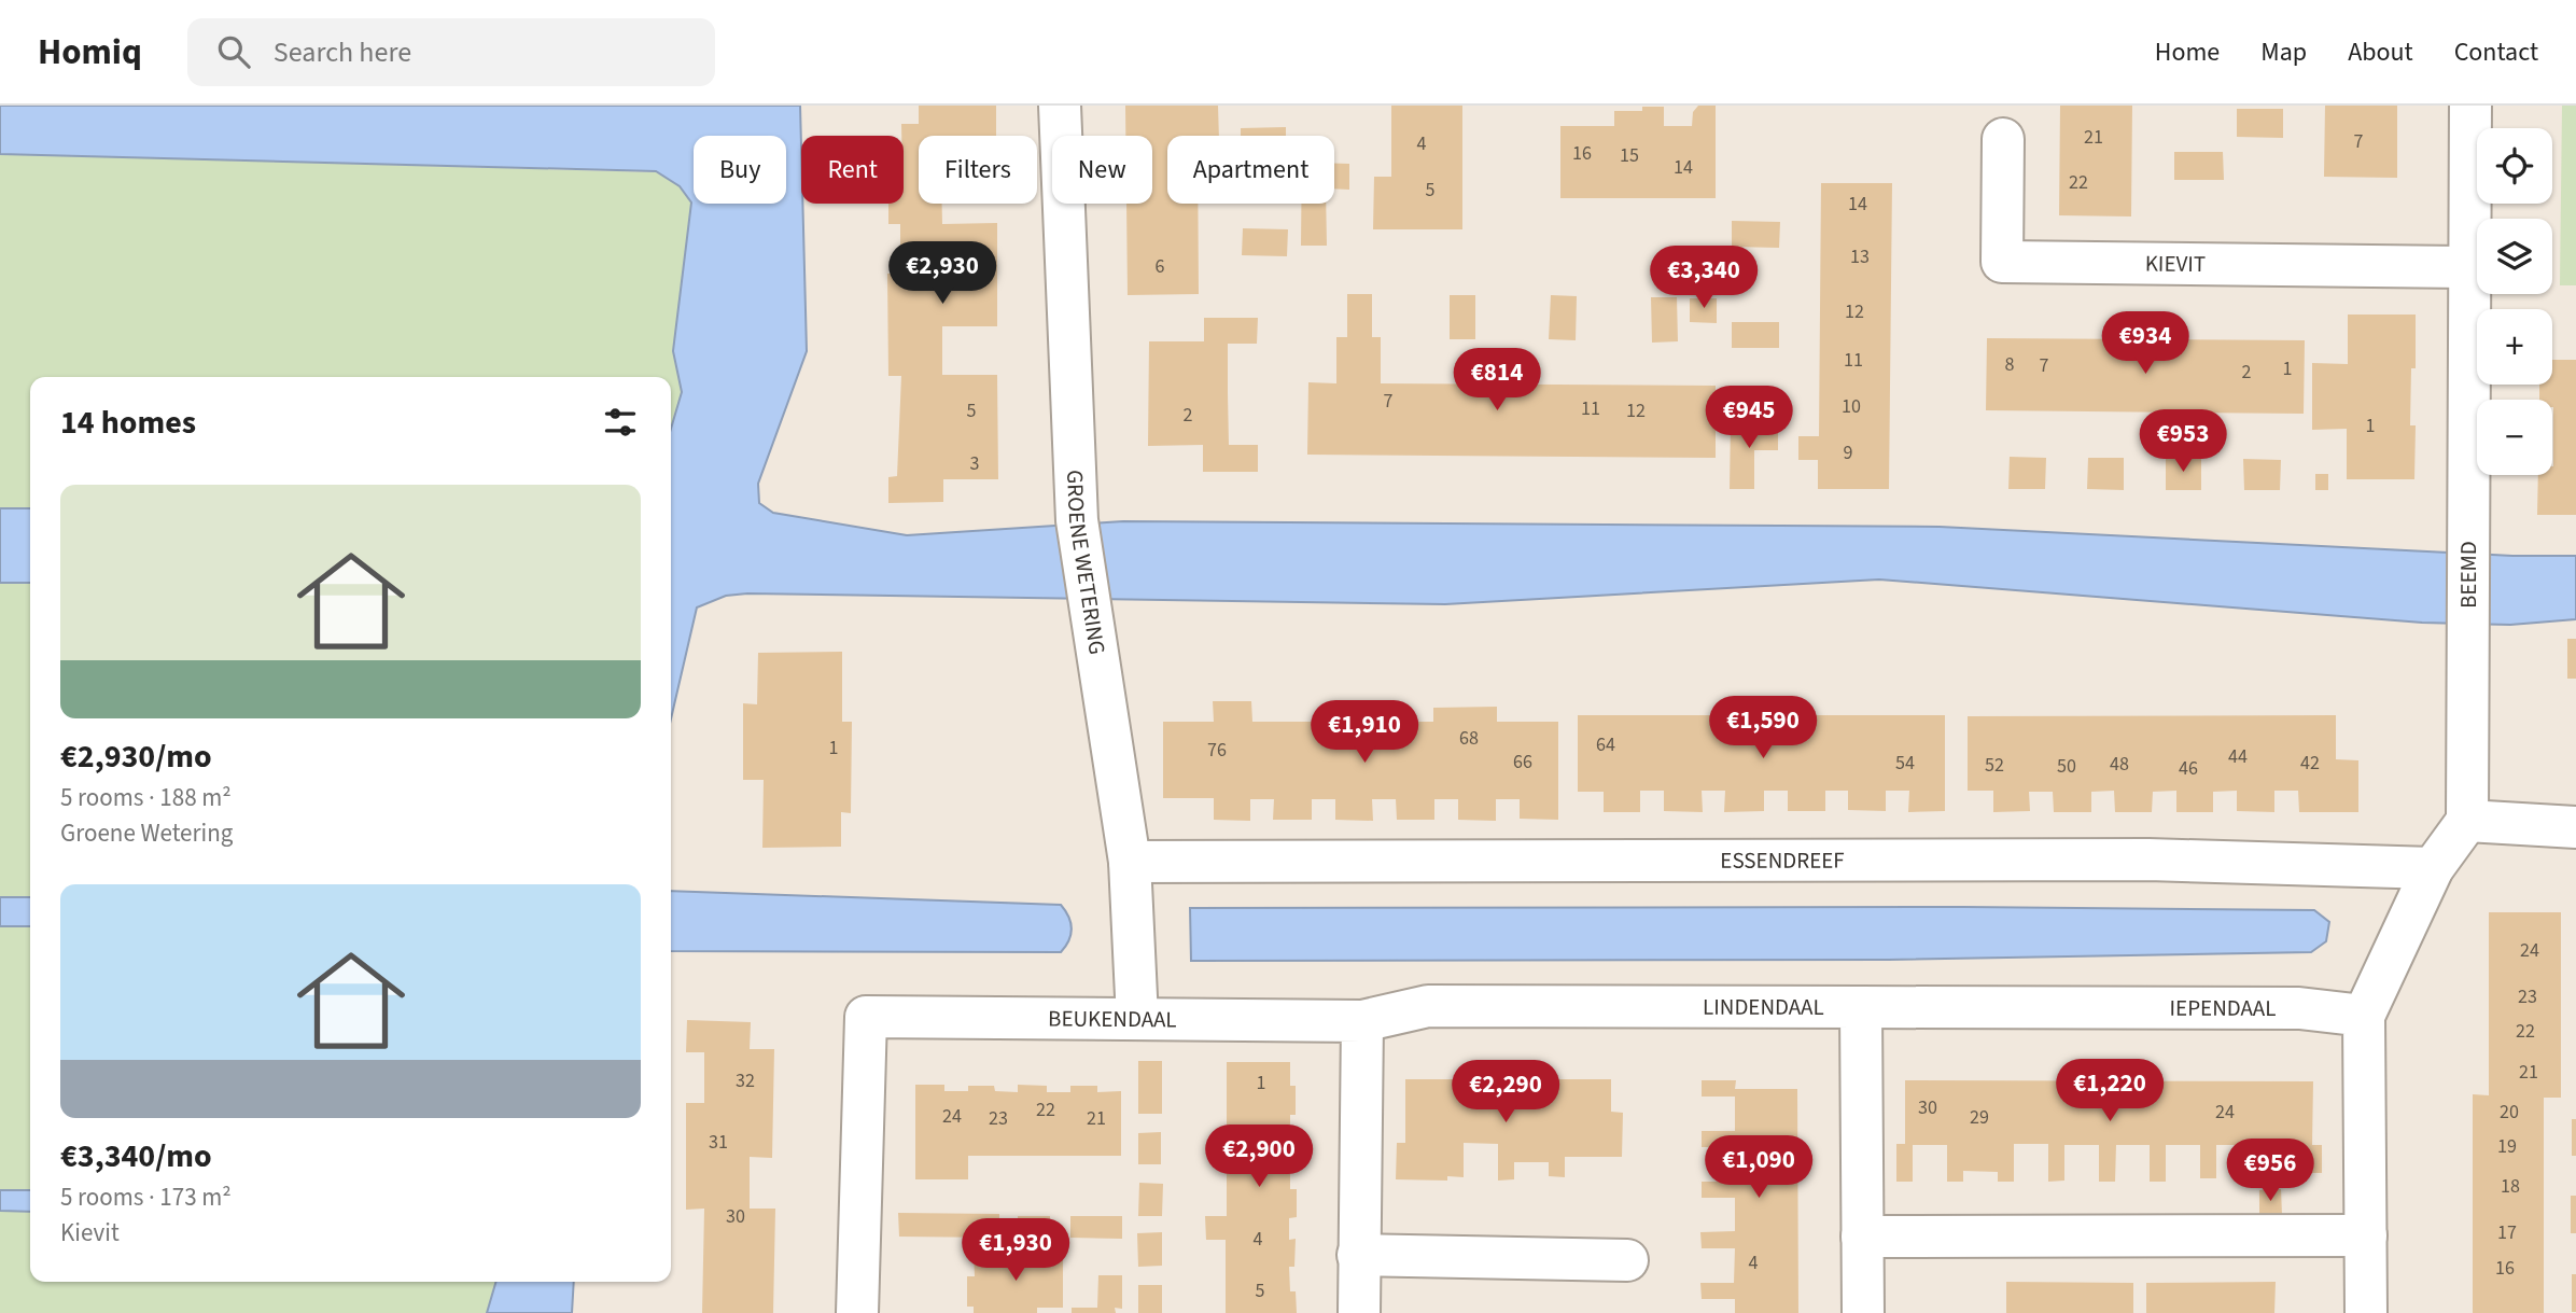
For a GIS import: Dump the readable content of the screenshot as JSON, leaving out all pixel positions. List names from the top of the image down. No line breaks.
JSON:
{"streets":{"street":["KIEVIT","GROENE WETERING","BEEMD","ESSENDREEF","LINDENDAAL","IEPENDAAL","BEUKENDAAL"]},"crossings":[["KIEVIT","BEEMD"],["GROENE WETERING","ESSENDREEF"],["GROENE WETERING","BEUKENDAAL"],["LINDENDAAL","IEPENDAAL"],["LINDENDAAL","BEUKENDAAL"]],"house_numbers":["21","7","4","16","15","14","22","5","14","13","6","12","11","8","7","1","2","7","10","11","5","12","2","1","9","3","68","64","1","76","44","66","54","42","48","52","50","46","24","23","22","21","32","1","30","22","24","20","24","29","23","21","31","19","18","30","17","4","4","16","5"],"page":{"header":"Homiq","search":"Search here","nav":["Home","Map","About","Contact"],"map_buttons":["+","−"],"chip":["Buy","Rent","Filters","New","Apartment"],"price":["€2,930","€3,340","€934","€814","€945","€953","€1,590","€1,910","€1,220","€2,290","€2,900","€1,090","€956","€1,930"],"heading":"14 homes","list":[{"name":"€2,930/mo","note":"5 rooms · 188 m² · Groene Wetering"},{"name":"€3,340/mo","note":"5 rooms · 173 m² · Kievit"}]}}
